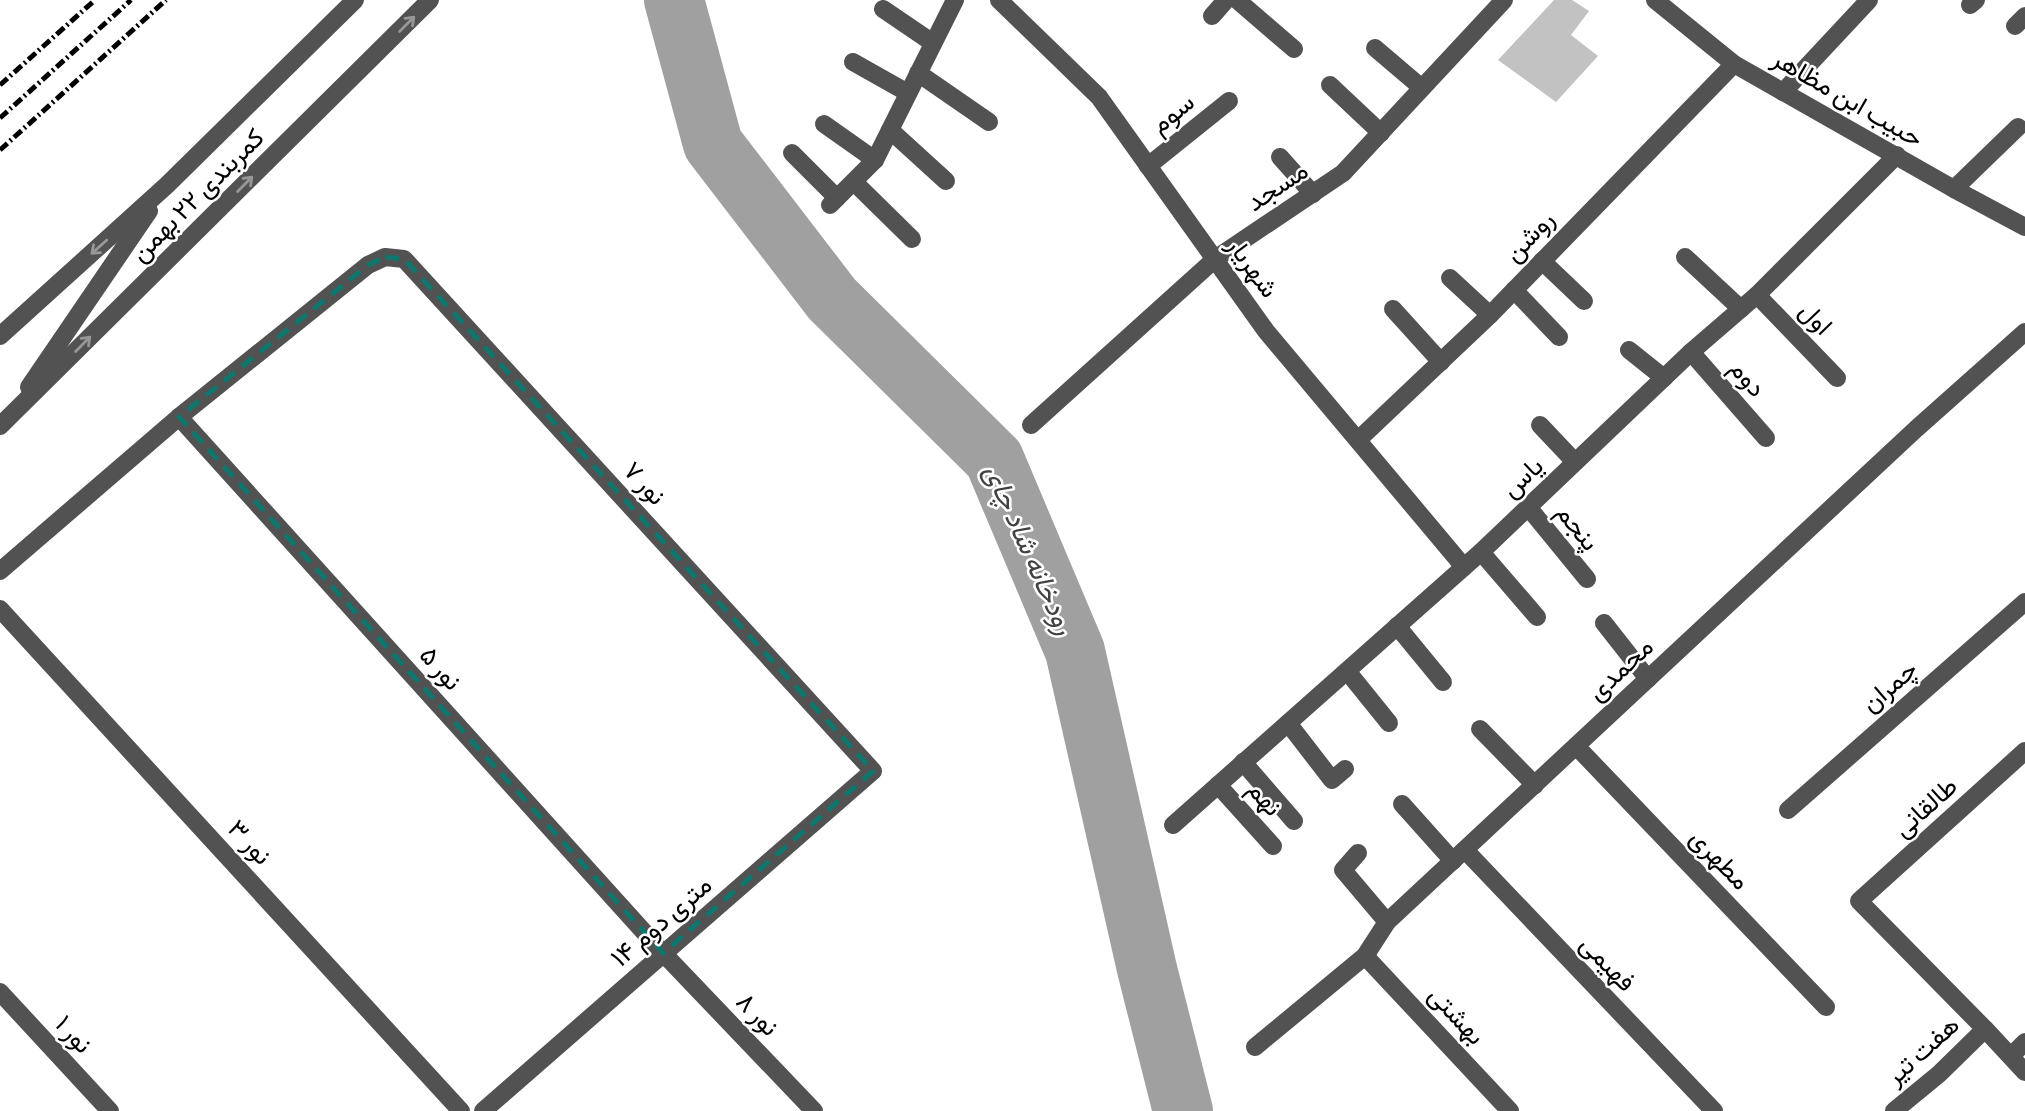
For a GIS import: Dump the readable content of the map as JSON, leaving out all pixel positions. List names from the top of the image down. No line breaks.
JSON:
{"streets":{"street":["حبیب ابن مظاهر","سوم","مسجد","کمربندی ۲۲ بهمن","روشن","شهریار","اول","دوم","یاس","نور ۷","پنجم","نور ۵","محمدی","چمران","نهم","طالقانی","نور ۳","مطهری","۱۴ متری دوم","فهیمی","نور ۸","بهشتی","نور ۱","هفت تیر"]},"crossings":[["حبیب ابن مظاهر","روشن"],["حبیب ابن مظاهر","یاس"],["سوم","شهریار"],["مسجد","شهریار"],["روشن","شهریار"],["شهریار","یاس"],["اول","یاس"],["دوم","یاس"],["یاس","پنجم"],["یاس","نهم"],["نور ۷","نور ۵"],["نور ۷","۱۴ متری دوم"],["نور ۵","۱۴ متری دوم"],["نور ۵","نور ۸"],["محمدی","مطهری"],["محمدی","فهیمی"],["محمدی","بهشتی"],["طالقانی","هفت تیر"],["۱۴ متری دوم","نور ۸"]],"water":["رودخانه شاد چای"]}
